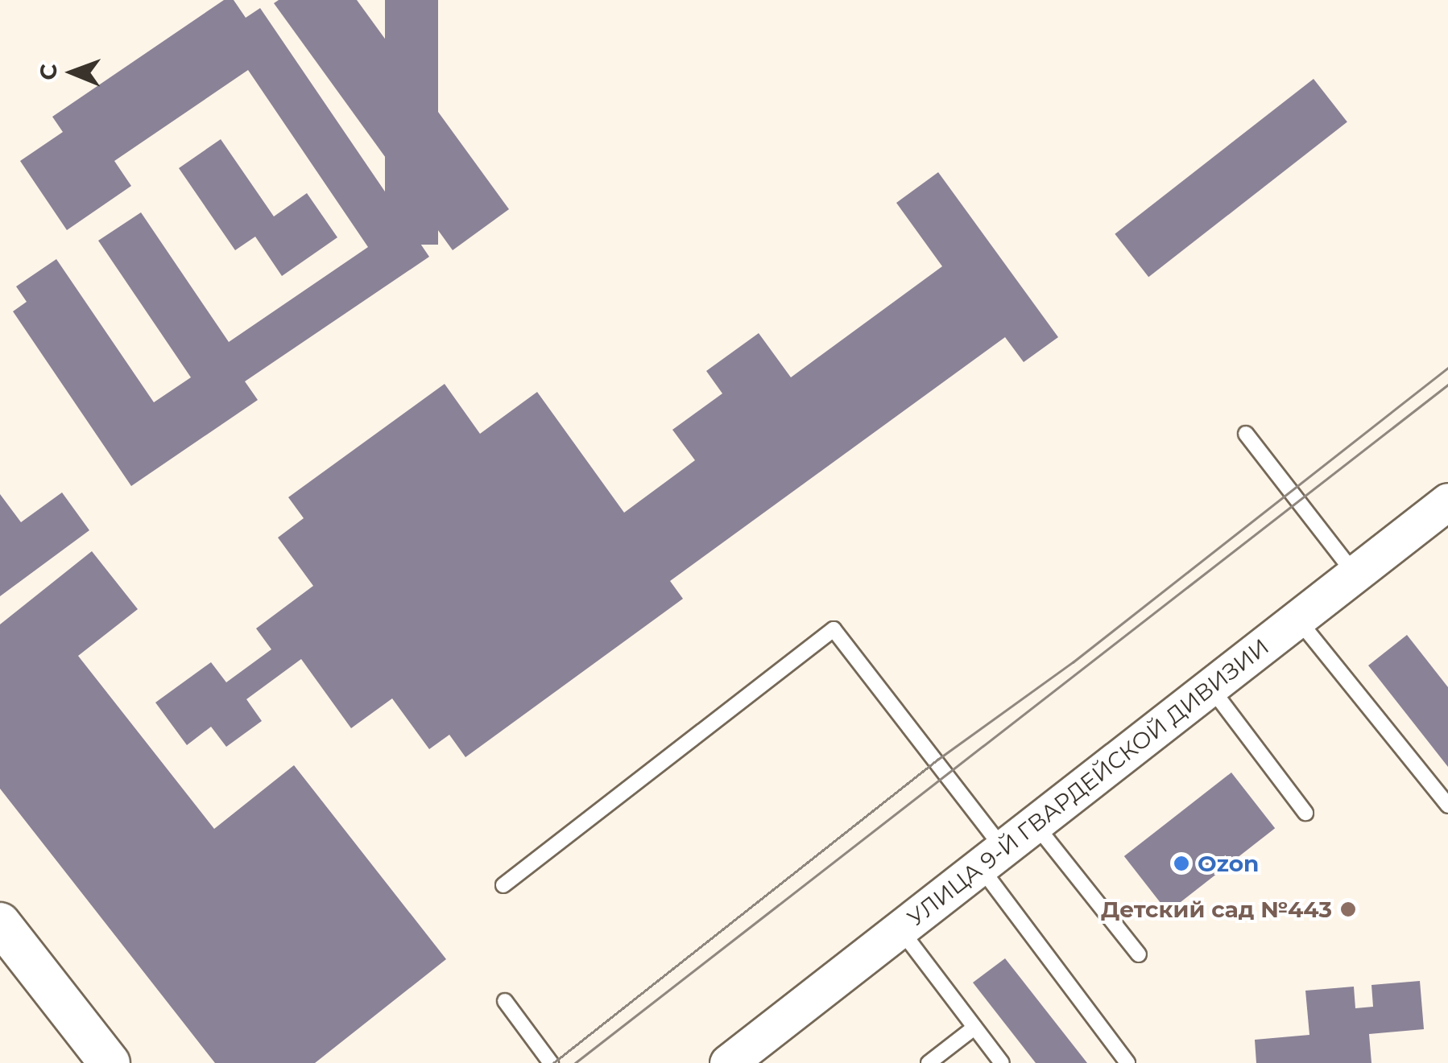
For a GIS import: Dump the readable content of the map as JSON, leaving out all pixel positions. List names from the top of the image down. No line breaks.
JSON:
{"streets":{"street":["УЛИЦА 9-Й ГВАРДЕЙСКОЙ ДИВИЗИИ"]},"places":["Ozon","Детский сад №443"],"north":"left"}
